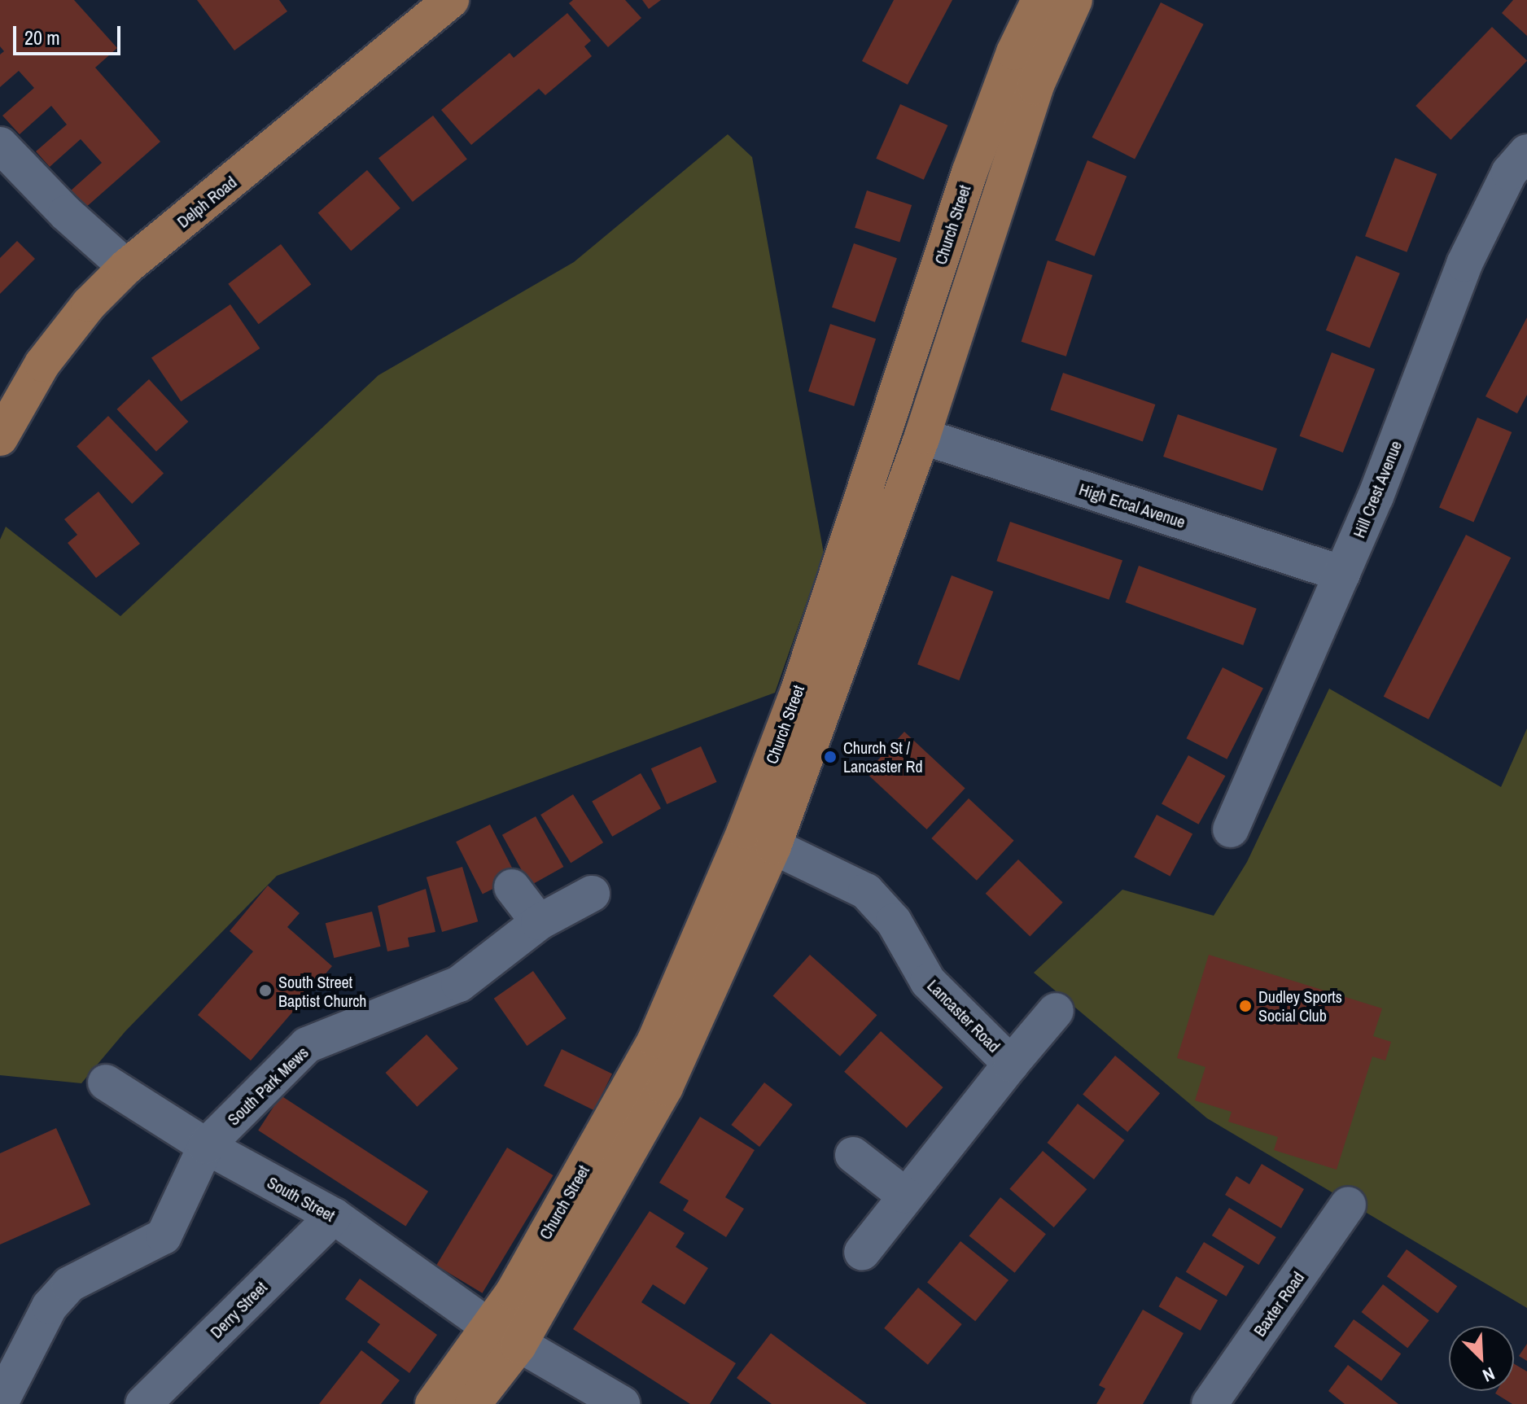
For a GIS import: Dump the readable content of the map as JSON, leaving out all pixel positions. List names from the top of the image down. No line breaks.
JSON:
{"streets":{"main road":["Delph Road","Church Street"],"street":["Hill Crest Avenue","High Ercal Avenue","Lancaster Road","South Park Mews","South Street","Baxter Road","Derry Street"]},"crossings":[["Church Street","High Ercal Avenue"],["Church Street","Lancaster Road"],["Church Street","South Street"],["Hill Crest Avenue","High Ercal Avenue"],["South Park Mews","South Street"],["South Street","Derry Street"]],"places":["Church St / Lancaster Rd","South Street Baptist Church","Dudley Sports Social Club"],"scale_bar":"20 m","north":"bottom right"}
